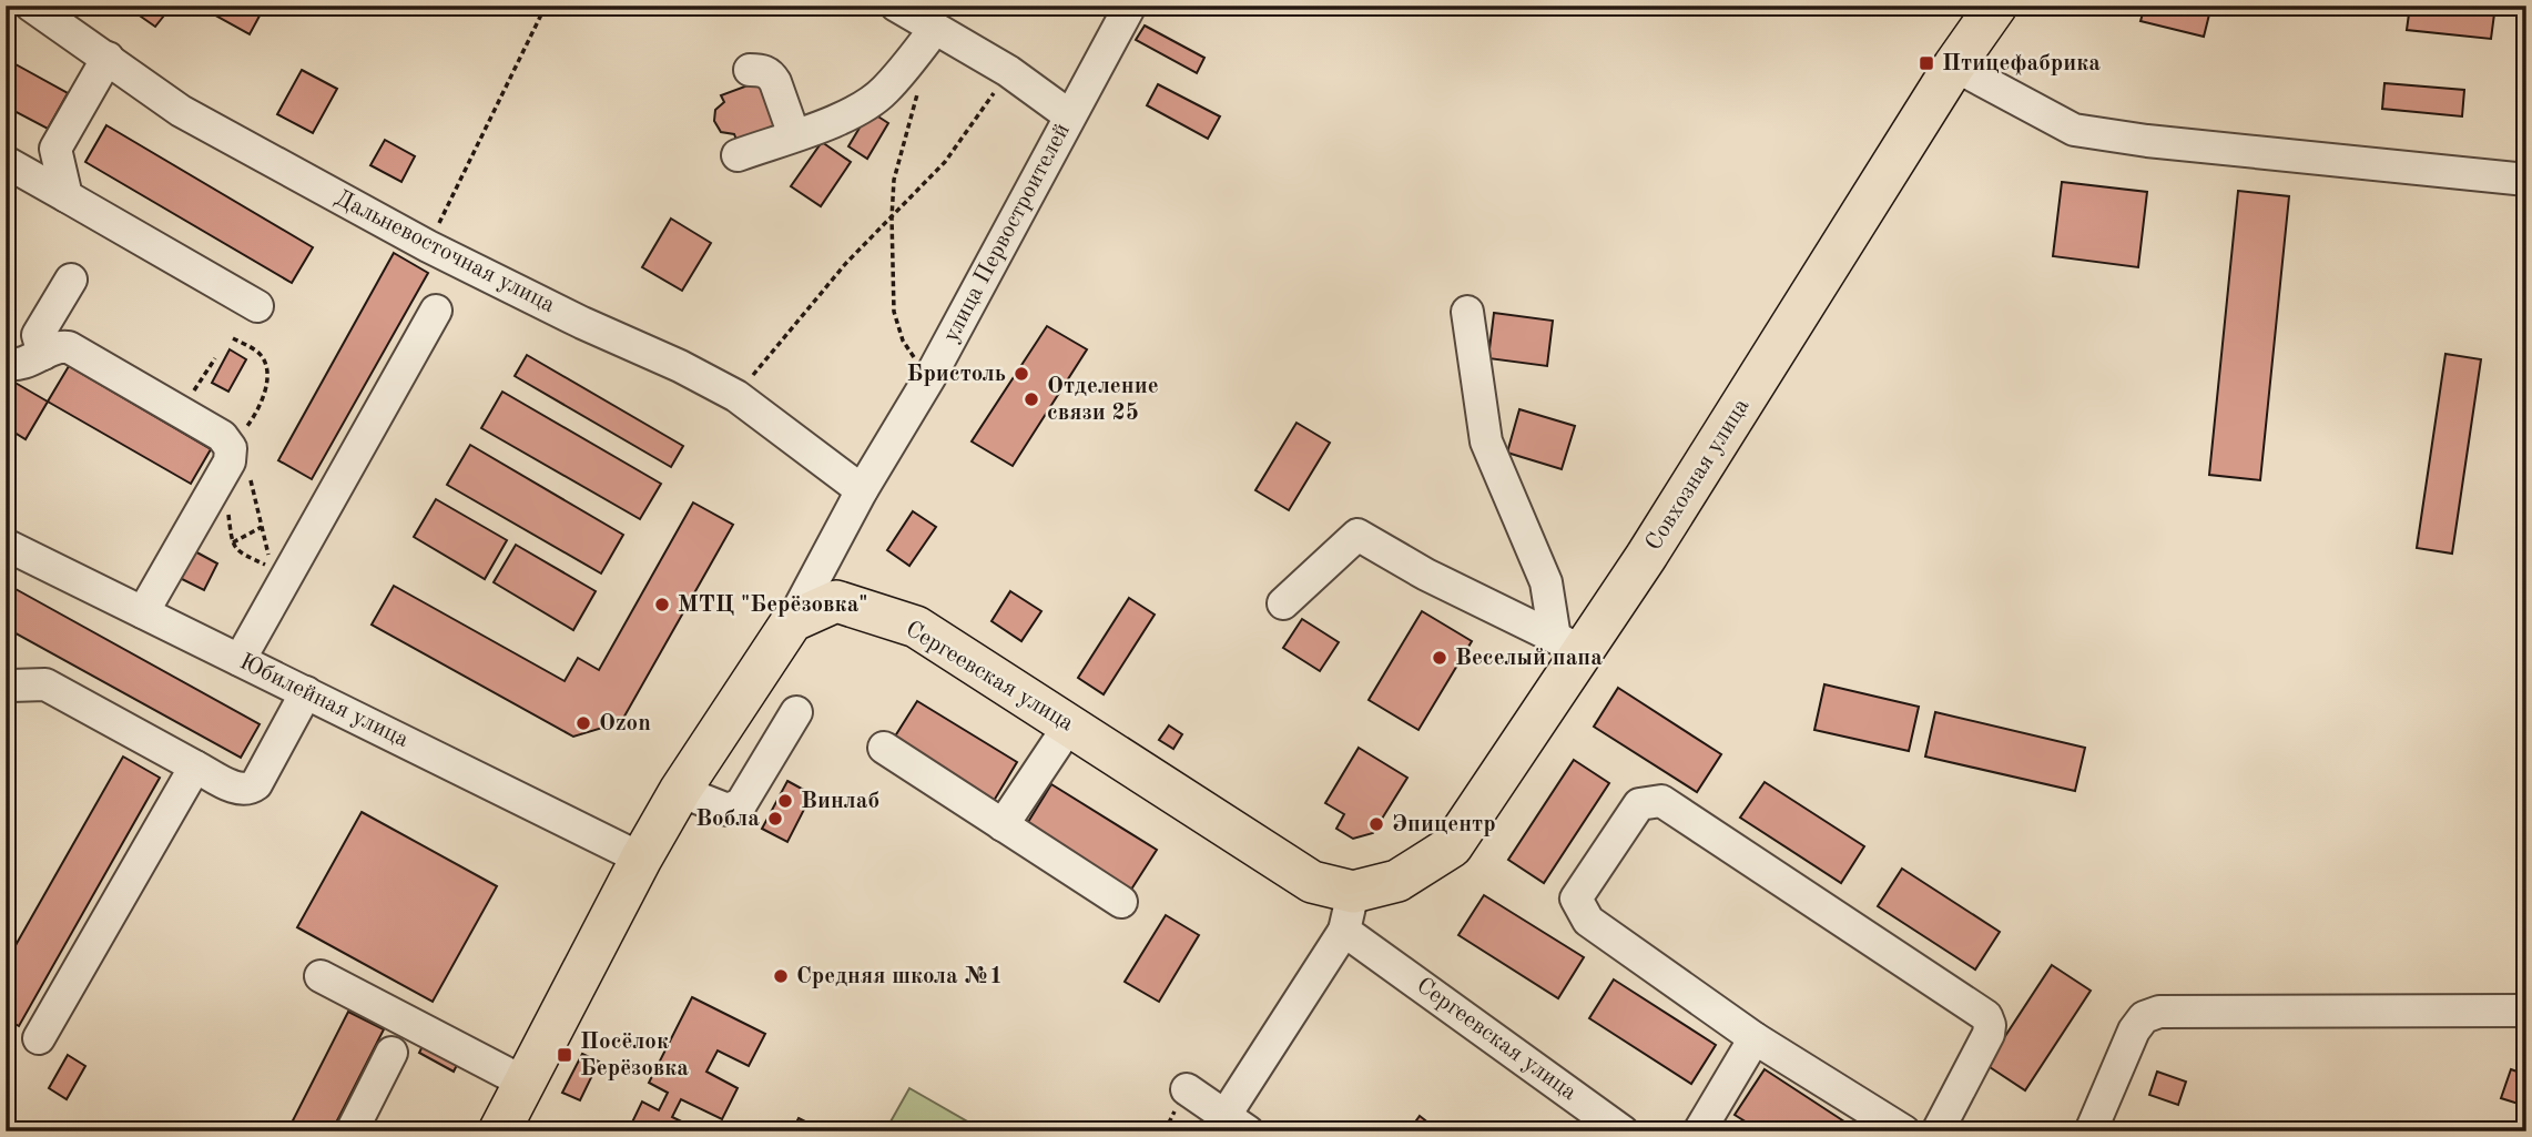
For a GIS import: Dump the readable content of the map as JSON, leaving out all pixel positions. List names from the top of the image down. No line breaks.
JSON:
{"streets":{"main road":["Совхозная улица","Сергеевская улица"],"street":["улица Первостроителей","Дальневосточная улица","Юбилейная улица"]},"crossings":[["улица Первостроителей","Дальневосточная улица"],["улица Первостроителей","Сергеевская улица"],["Совхозная улица","Сергеевская улица"]],"places":{"transit":["Птицефабрика","Посёлок Берёзовка"],"other":["Бристоль","Отделение связи 25","МТЦ \"Берёзовка\"","Веселый папа","Ozon","Винлаб","Вобла","Эпицентр","Средняя школа №1"]}}
